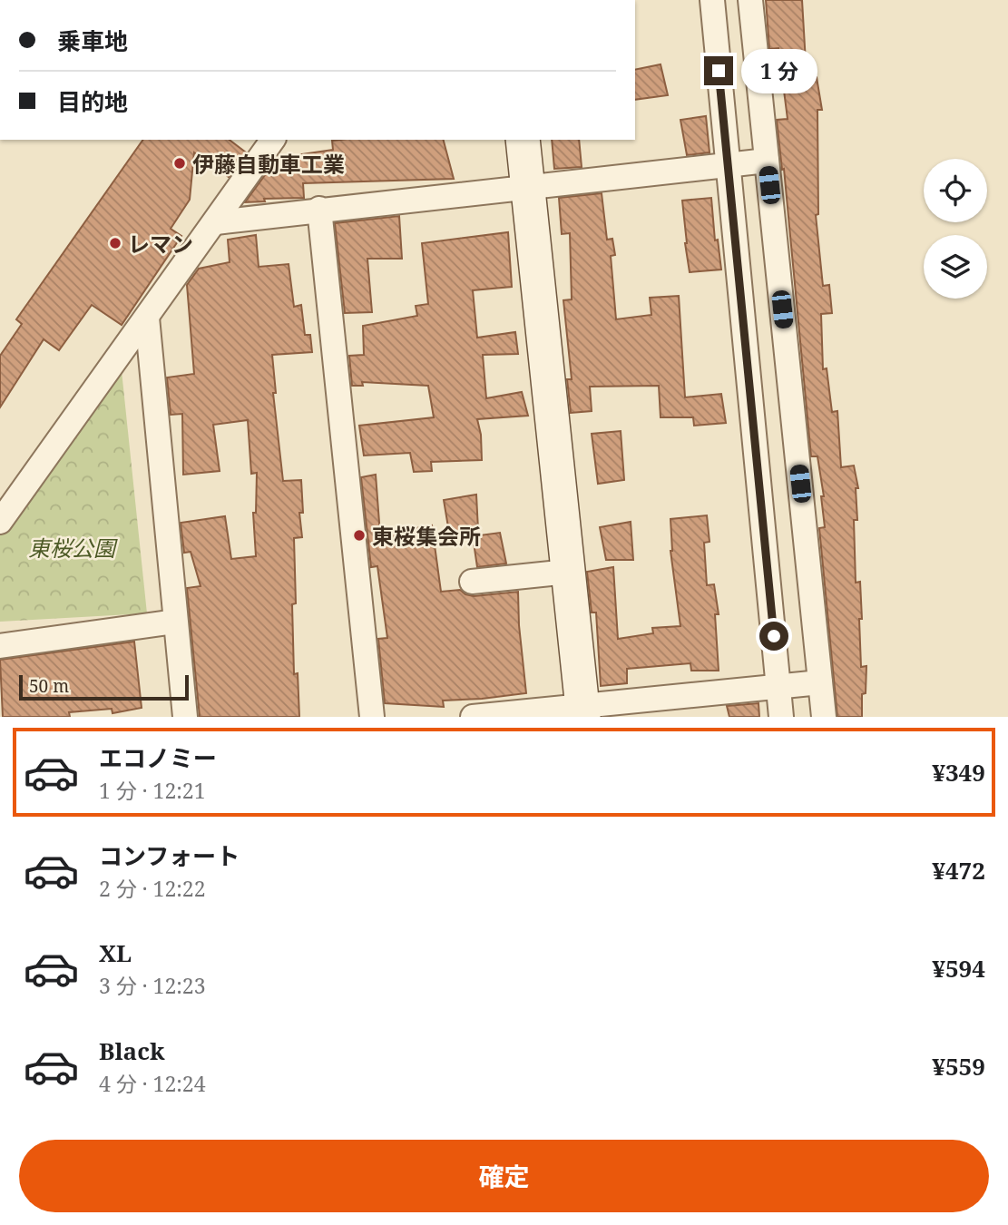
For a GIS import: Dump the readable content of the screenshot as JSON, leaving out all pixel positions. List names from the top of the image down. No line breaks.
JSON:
{"parks":["東桜公園"],"places":["伊藤自動車工業","レマン","東桜集会所"],"scale_bar":"50 m","page":{"banner":["乗車地","目的地"],"bubble":"1 分","scale":"50 m","list":[{"name":"エコノミー","note":"1 分 · 12:21","value":"¥349"},{"name":"コンフォート","note":"2 分 · 12:22","value":"¥472"},{"name":"XL","note":"3 分 · 12:23","value":"¥594"},{"name":"Black","note":"4 分 · 12:24","value":"¥559"}],"buttons":"確定"}}
